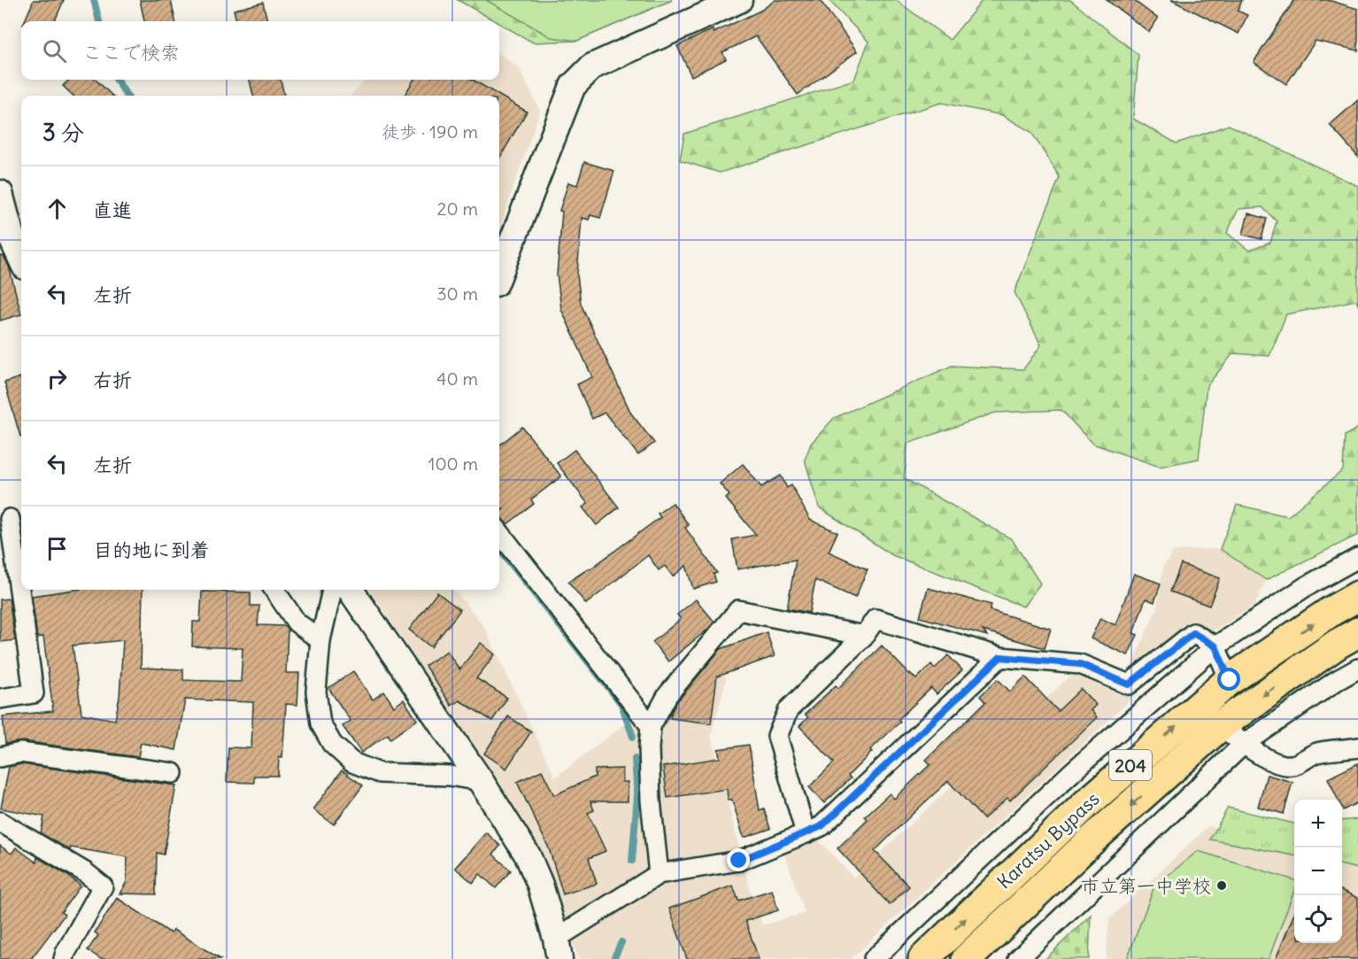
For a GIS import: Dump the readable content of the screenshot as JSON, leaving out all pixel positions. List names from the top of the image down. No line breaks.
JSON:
{"streets":{"highway":["204","Karatsu Bypass"]},"places":["市立第一中学校"],"page":{"search":"ここで検索","heading":["3 分","徒歩 · 190 m"],"list":[["直進","20 m"],["左折","30 m"],["右折","40 m"],["左折","100 m"],"目的地に到着"],"map_buttons":["+","−"]}}
